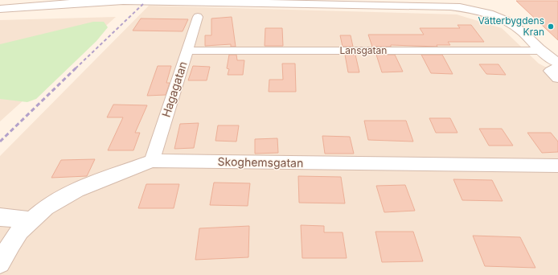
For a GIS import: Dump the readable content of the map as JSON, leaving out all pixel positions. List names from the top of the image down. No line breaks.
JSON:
{"streets":{"street":["Lansgatan","Hagagatan","Skoghemsgatan"]},"crossings":[["Lansgatan","Hagagatan"],["Hagagatan","Skoghemsgatan"]],"places":["Vätterbygdens Kran"]}
